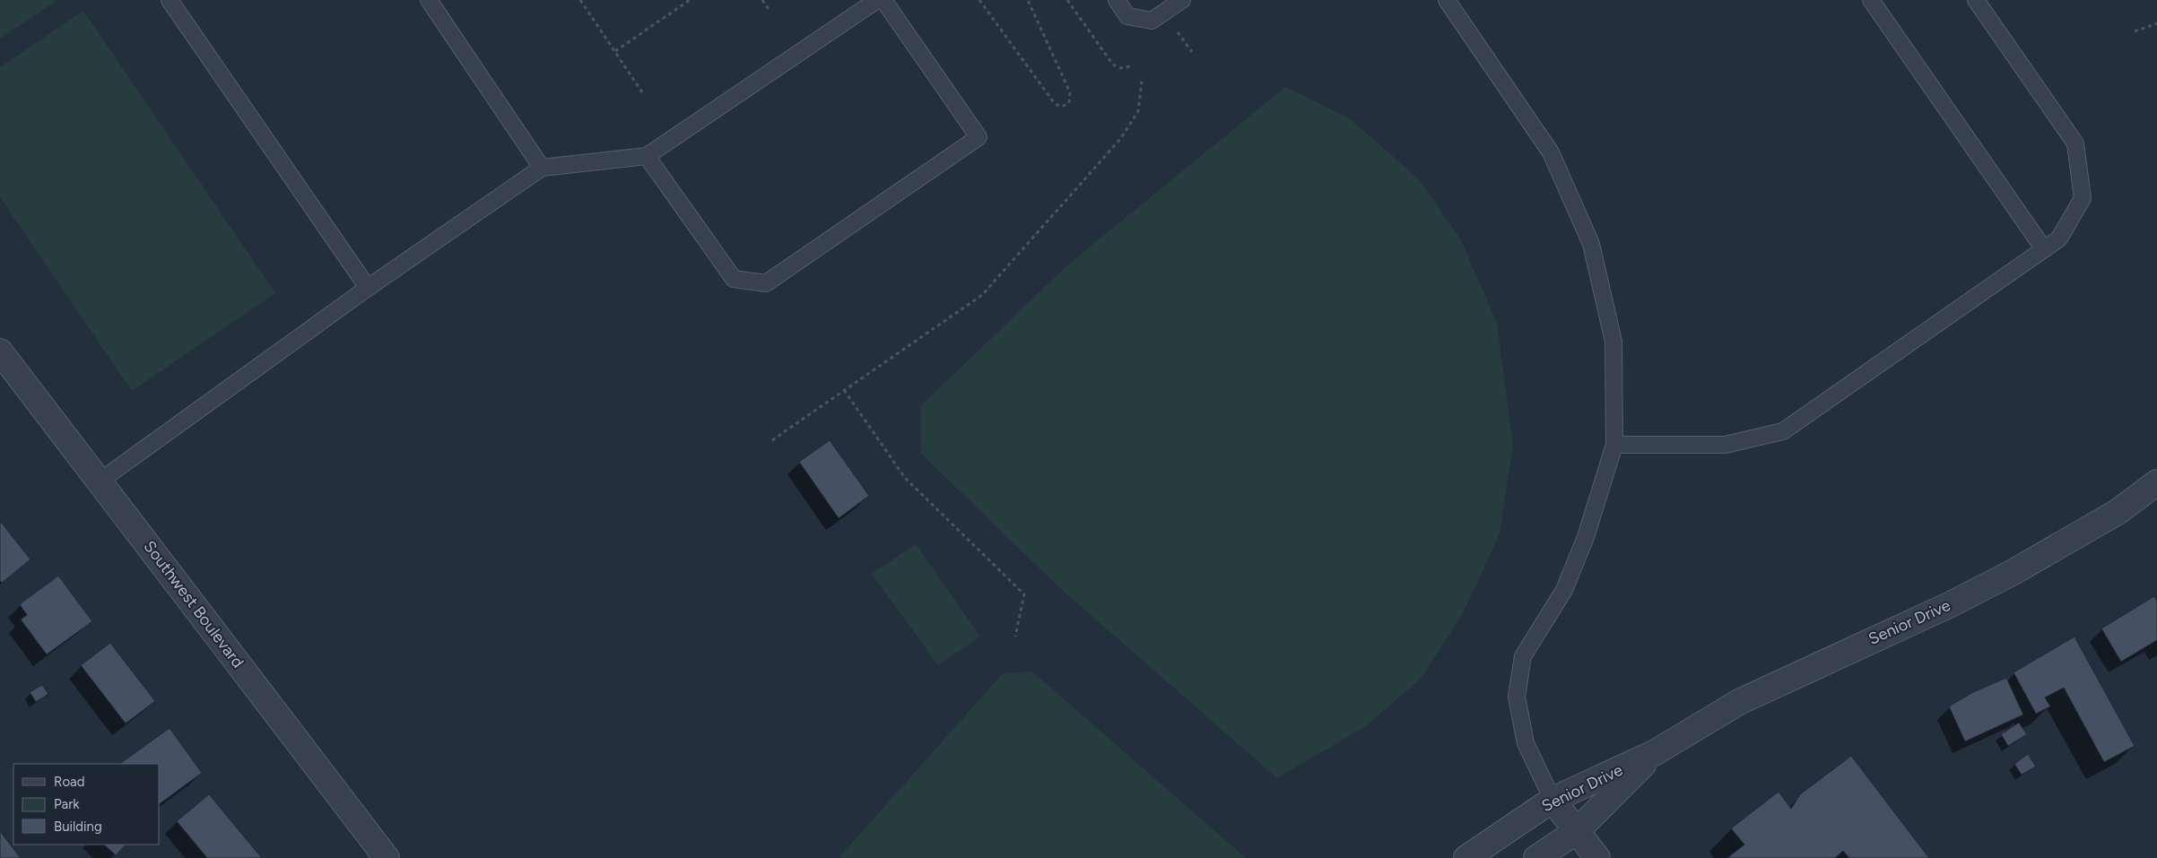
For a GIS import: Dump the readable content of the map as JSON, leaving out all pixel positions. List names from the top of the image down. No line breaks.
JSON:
{"streets":{"street":["Southwest Boulevard","Senior Drive"]},"legend":["Road","Park","Building"]}
